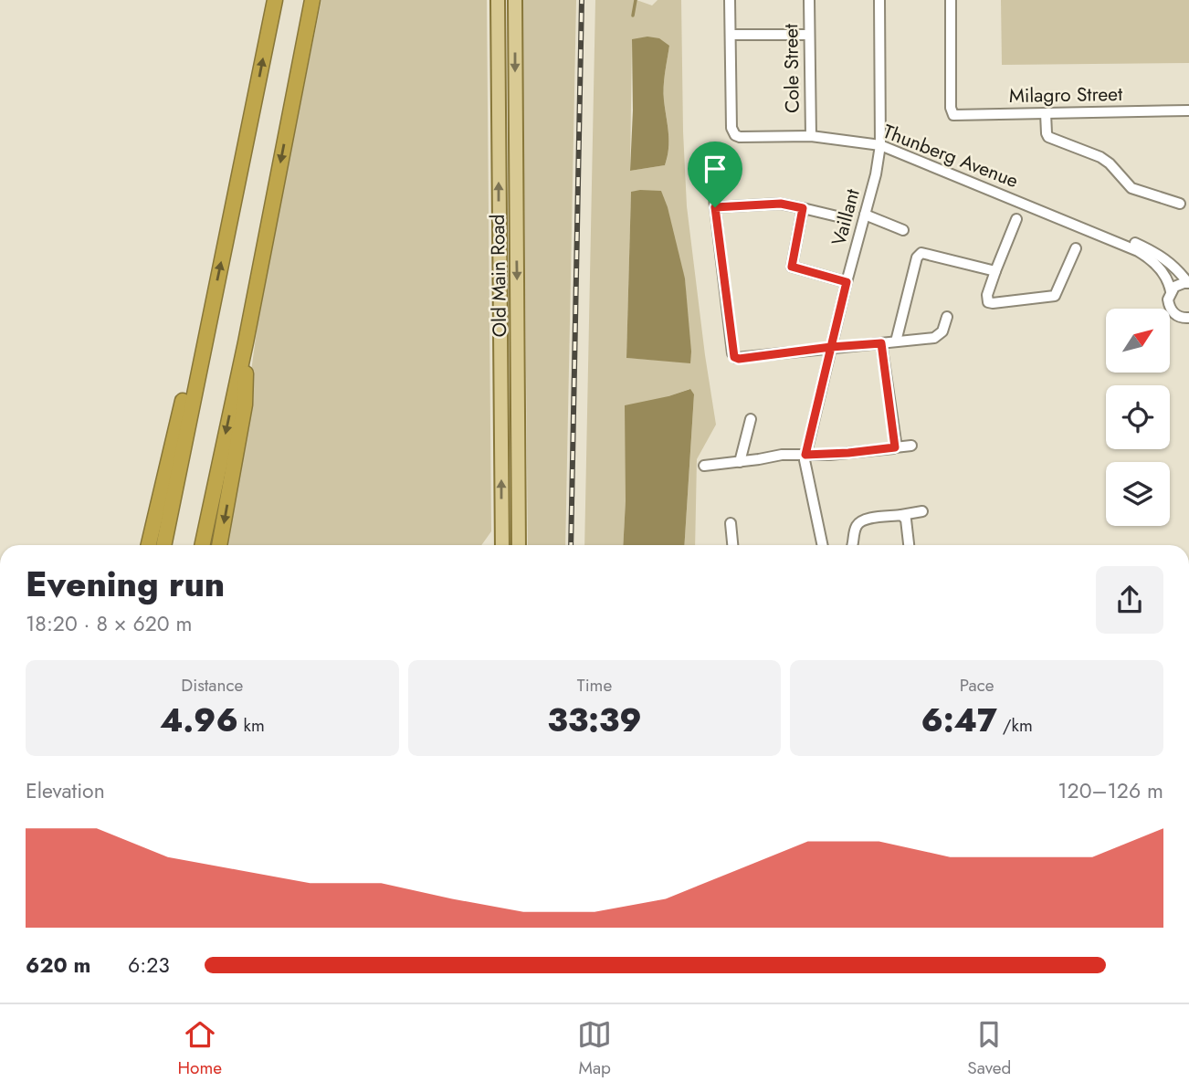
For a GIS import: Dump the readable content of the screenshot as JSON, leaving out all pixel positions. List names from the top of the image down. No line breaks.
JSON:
{"streets":{"main road":["Old Main Road"],"street":["Cole Street","Milagro Street","Thunberg Avenue","Vaillant"]},"crossings":[["Cole Street","Thunberg Avenue"],["Thunberg Avenue","Vaillant"]],"north":"top right","page":{"heading":["Evening run","18:20 · 8 × 620 m"],"stats":[["Distance","4.96 km"],["Time","33:39"],["Pace","6:47 /km"]],"chart":["Elevation","120–126 m"],"list":[{"name":"620 m","note":"6:23"}],"tabs":["Home","Map","Saved"]}}
